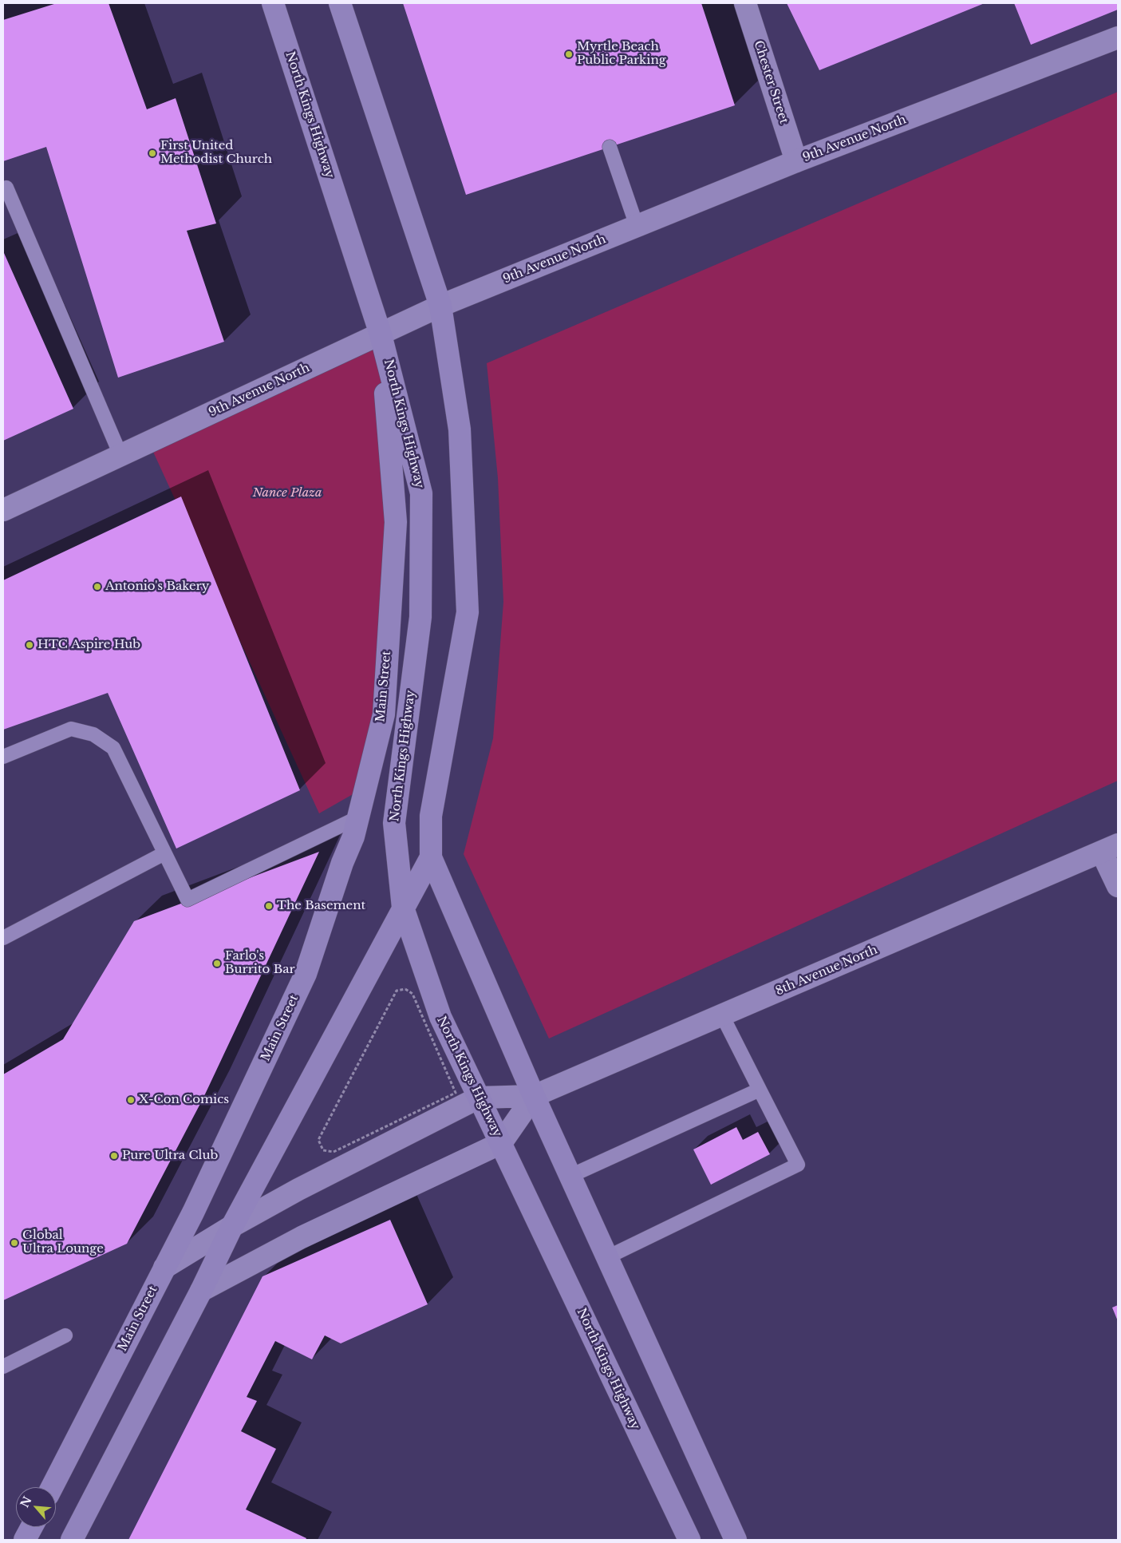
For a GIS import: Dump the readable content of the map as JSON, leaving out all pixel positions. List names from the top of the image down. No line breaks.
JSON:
{"streets":{"main road":["North Kings Highway","Main Street"],"street":["Chester Street","9th Avenue North","8th Avenue North"]},"crossings":[["Chester Street","9th Avenue North"],["North Kings Highway","9th Avenue North"],["North Kings Highway","Main Street"],["9th Avenue North","Main Street"]],"parks":["Nance Plaza"],"places":["Myrtle Beach Public Parking","First United Methodist Church","Antonio's Bakery","HTC Aspire Hub","The Basement","Farlo's Burrito Bar","X-Con Comics","Pure Ultra Club","Global Ultra Lounge"],"north":"top left"}
